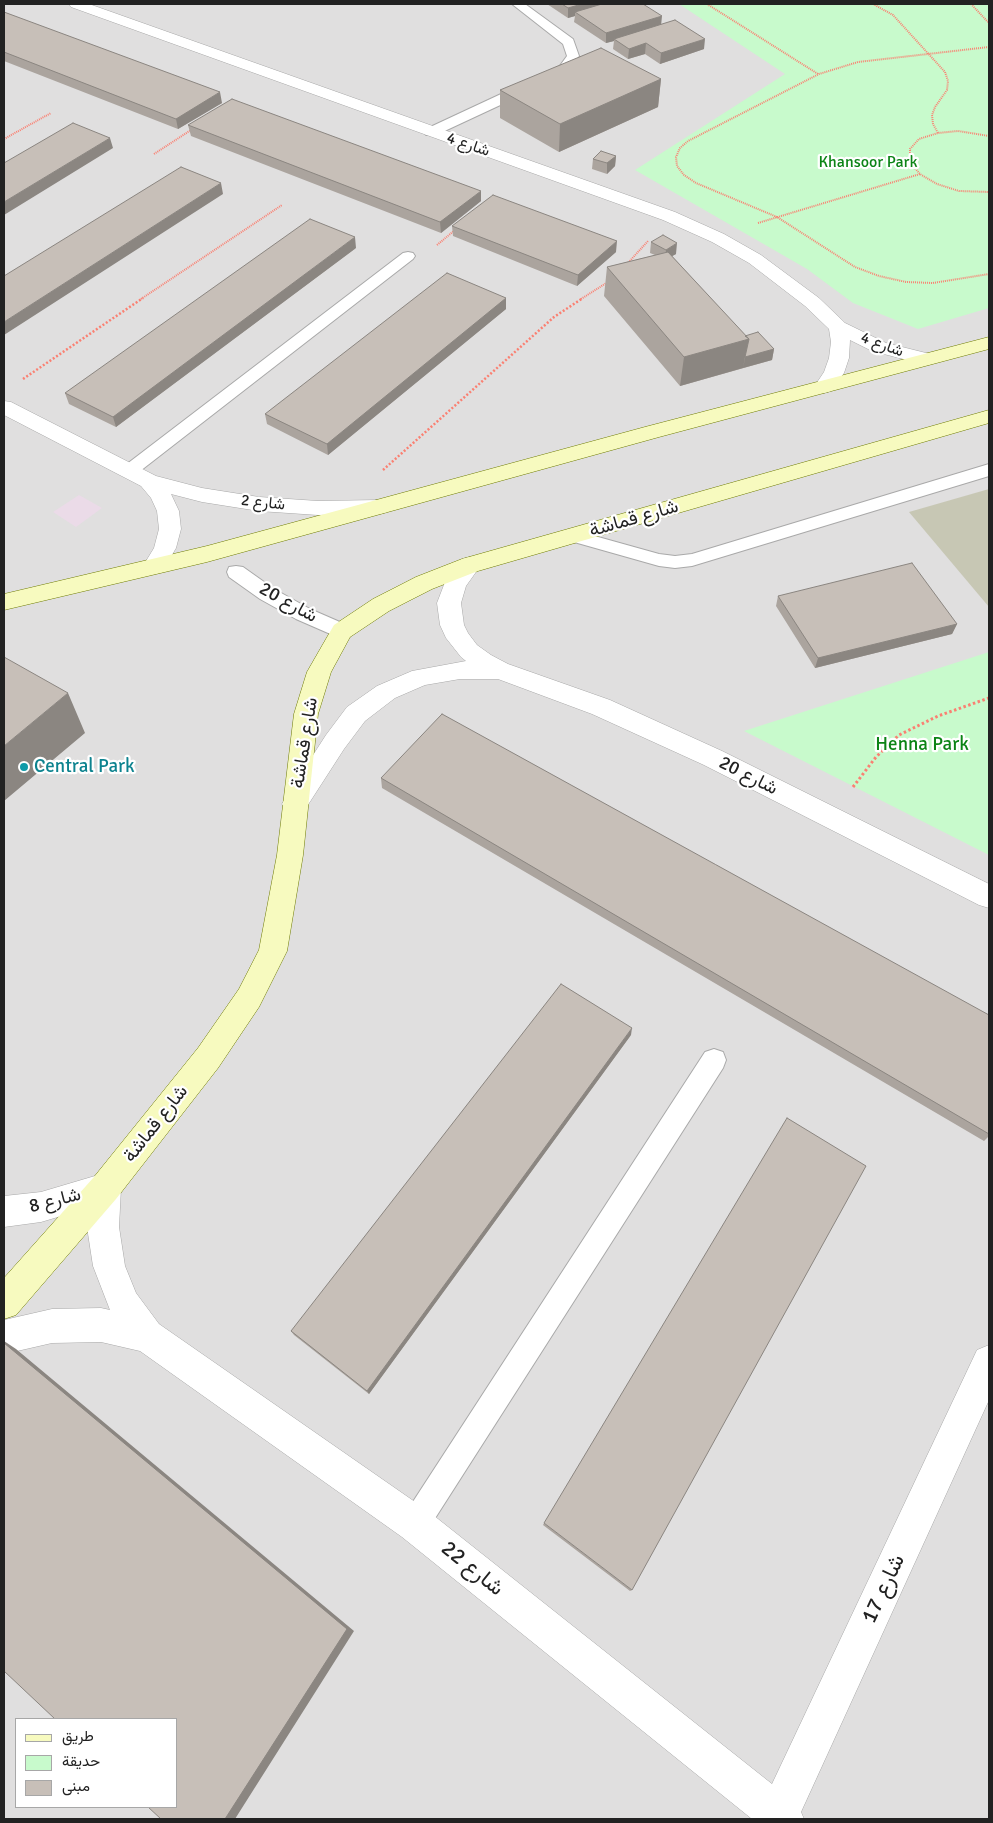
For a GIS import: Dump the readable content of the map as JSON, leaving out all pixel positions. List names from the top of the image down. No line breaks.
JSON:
{"streets":{"street":["شارع 4","شارع 2","شارع قماشة","شارع 20","شارع 8","شارع 22","شارع 17"]},"crossings":[["شارع قماشة","شارع 20"],["شارع قماشة","شارع 8"],["شارع قماشة","شارع 22"],["شارع 8","شارع 22"],["شارع 22","شارع 17"]],"parks":["Khansoor Park","Henna Park"],"places":["Central Park"],"legend":["طريق","حديقة","مبنى"]}
